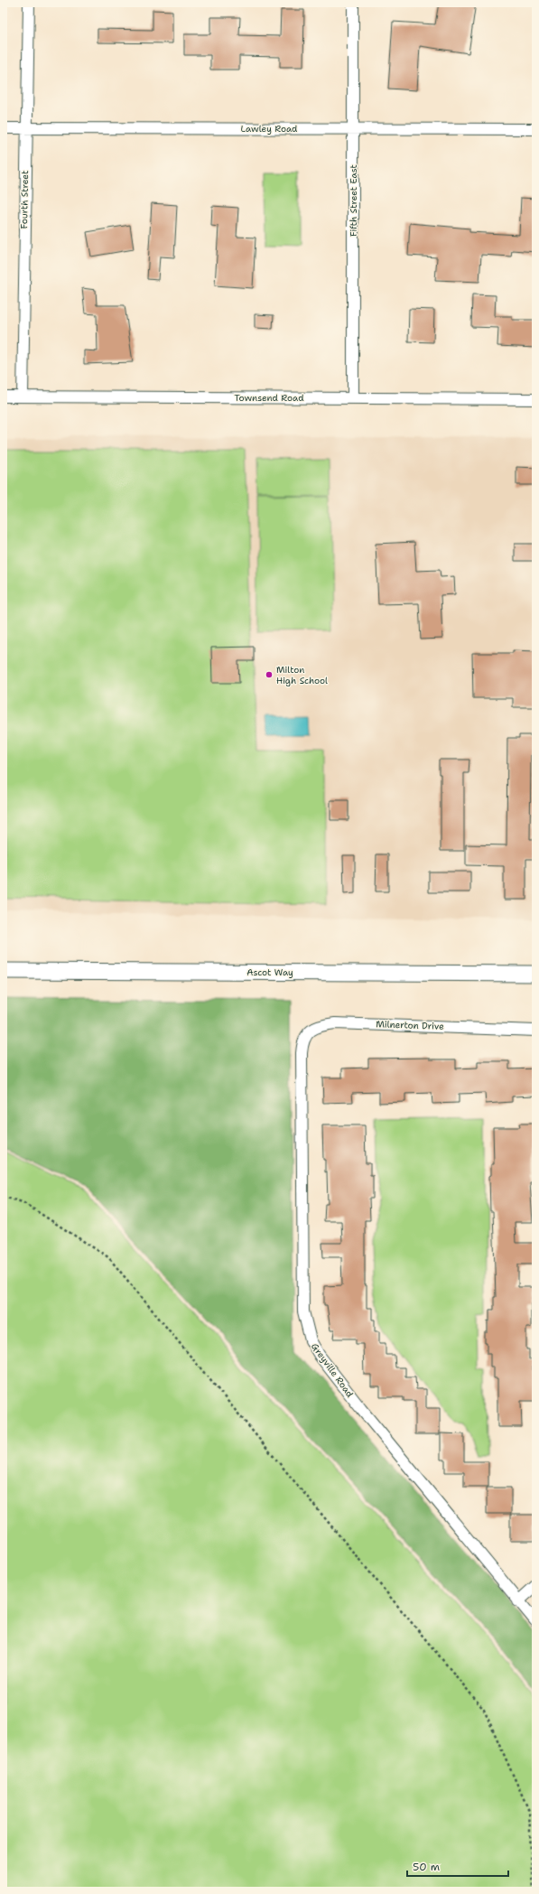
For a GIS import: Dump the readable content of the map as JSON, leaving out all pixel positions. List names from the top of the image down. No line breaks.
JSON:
{"streets":{"main road":["Ascot Way"],"street":["Lawley Road","Fourth Street","Fifth Street East","Townsend Road","Milnerton Drive","Greyville Road"]},"crossings":[["Lawley Road","Fourth Street"],["Lawley Road","Fifth Street East"],["Fourth Street","Townsend Road"],["Fifth Street East","Townsend Road"],["Milnerton Drive","Greyville Road"]],"places":["Milton High School"],"scale_bar":"50 m"}
